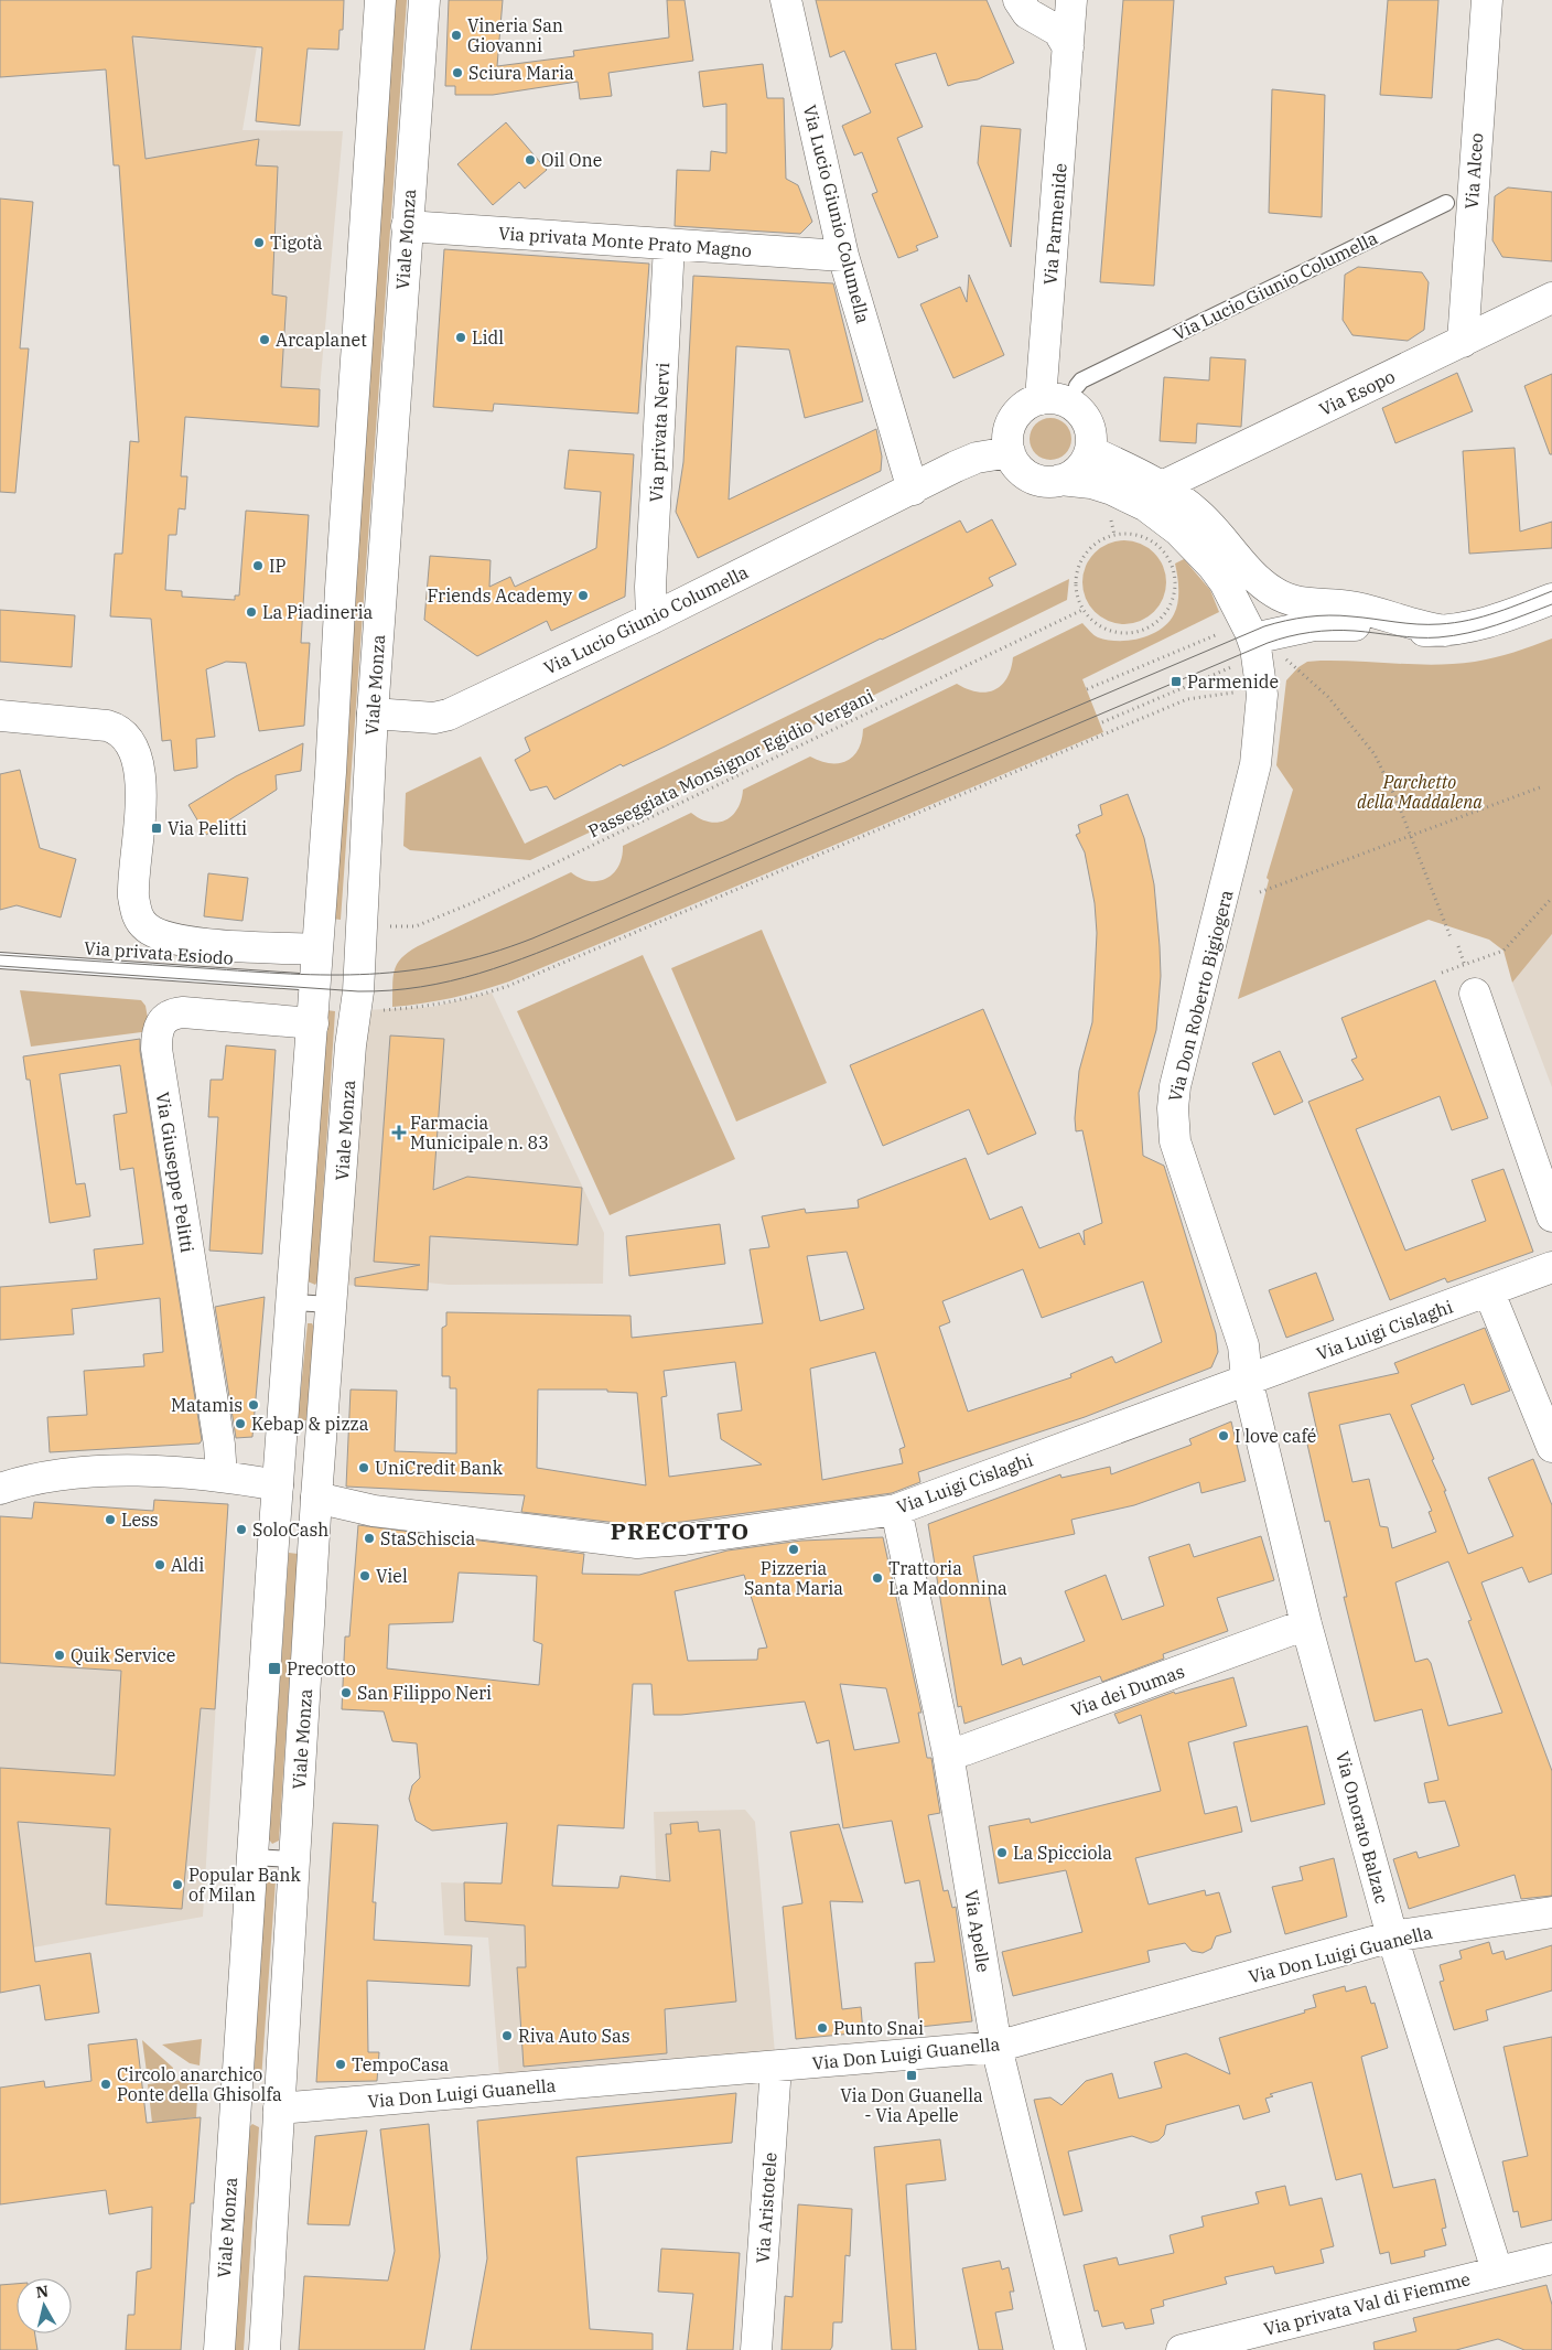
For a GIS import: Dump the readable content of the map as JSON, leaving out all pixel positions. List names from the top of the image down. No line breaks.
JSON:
{"streets":{"street":["Via Alceo","Via Lucio Giunio Columella","Via Parmenide","Viale Monza","Via privata Monte Prato Magno","Via Esopo","Via privata Nervi","Via Don Roberto Bigiogera","Via Giuseppe Pelitti","Via Luigi Cislaghi","Via dei Dumas","Via Onorato Balzac","Via Apelle","Via Don Luigi Guanella","Via Aristotele","Via privata Val di Fiemme"],"lane":["Via privata Esiodo"],"path":["Passeggiata Monsignor Egidio Vergani"]},"crossings":[["Via Alceo","Via Esopo"],["Via Lucio Giunio Columella","Via Parmenide"],["Via Lucio Giunio Columella","Viale Monza"],["Via Lucio Giunio Columella","Via privata Monte Prato Magno"],["Via Lucio Giunio Columella","Via privata Nervi"],["Viale Monza","Via privata Monte Prato Magno"],["Viale Monza","Via privata Esiodo"],["Viale Monza","Via Giuseppe Pelitti"],["Viale Monza","Via Luigi Cislaghi"],["Viale Monza","Via Don Luigi Guanella"],["Via privata Monte Prato Magno","Via privata Nervi"],["Via Don Roberto Bigiogera","Via Luigi Cislaghi"],["Via Don Roberto Bigiogera","Via Onorato Balzac"],["Via Giuseppe Pelitti","Via Luigi Cislaghi"],["Via Luigi Cislaghi","Via Onorato Balzac"],["Via Luigi Cislaghi","Via Apelle"],["Via dei Dumas","Via Onorato Balzac"],["Via dei Dumas","Via Apelle"],["Via Onorato Balzac","Via Don Luigi Guanella"],["Via Onorato Balzac","Via privata Val di Fiemme"],["Via Apelle","Via Don Luigi Guanella"],["Via Don Luigi Guanella","Via Aristotele"]],"districts":["PRECOTTO"],"parks":["Parchetto della Maddalena"],"places":{"other":["Vineria San Giovanni","Sciura Maria","Oil One","Tigotà","Lidl","Arcaplanet","IP","Friends Academy","La Piadineria","Matamis","Kebap & pizza","I love café","UniCredit Bank","Less","SoloCash","StaSchiscia","Pizzeria Santa Maria","Aldi","Viel","Trattoria La Madonnina","Quik Service","San Filippo Neri","La Spicciola","Popular Bank of Milan","Punto Snai","Riva Auto Sas","TempoCasa","Circolo anarchico Ponte della Ghisolfa"],"transit":["Parmenide","Via Pelitti","Precotto","Via Don Guanella - Via Apelle"],"health":["Farmacia Municipale n. 83"]},"north":"top"}
